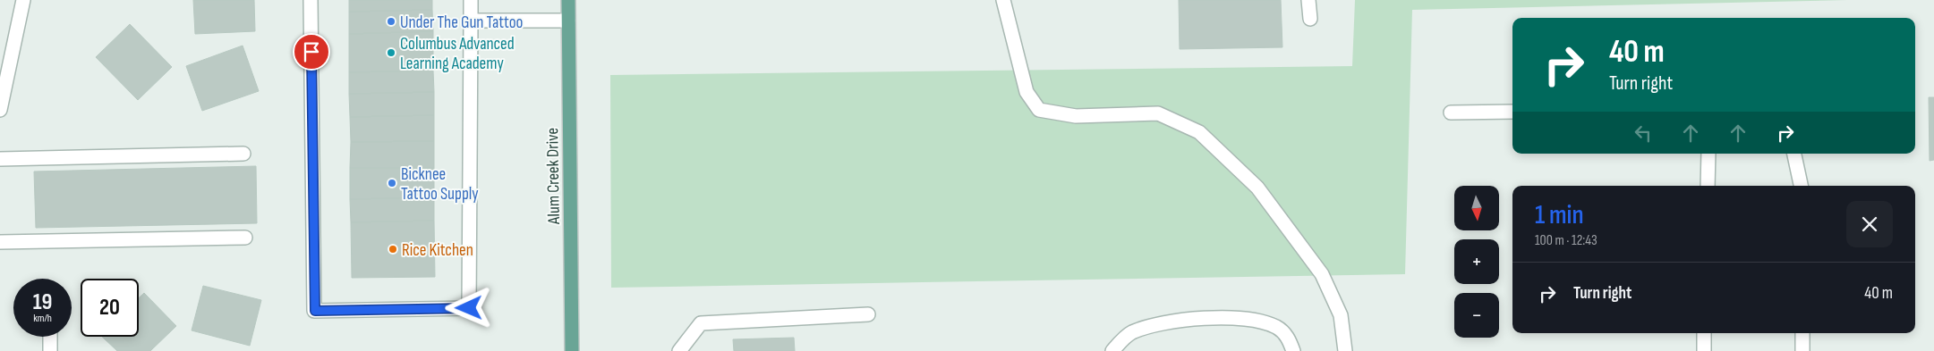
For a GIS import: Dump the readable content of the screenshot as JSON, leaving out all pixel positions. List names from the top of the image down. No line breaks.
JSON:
{"streets":{"main road":["Alum Creek Drive"]},"places":["Under The Gun Tattoo","Columbus Advanced Learning Academy","Bicknee Tattoo Supply","Rice Kitchen"],"north":"bottom","page":{"turn":["40 m","Turn right"],"map_buttons":["+","−"],"heading":["1 min","100 m · 12:43"],"list":[{"name":"Turn right","value":"40 m"}],"speed":"19 km/h","limit":"20"}}
